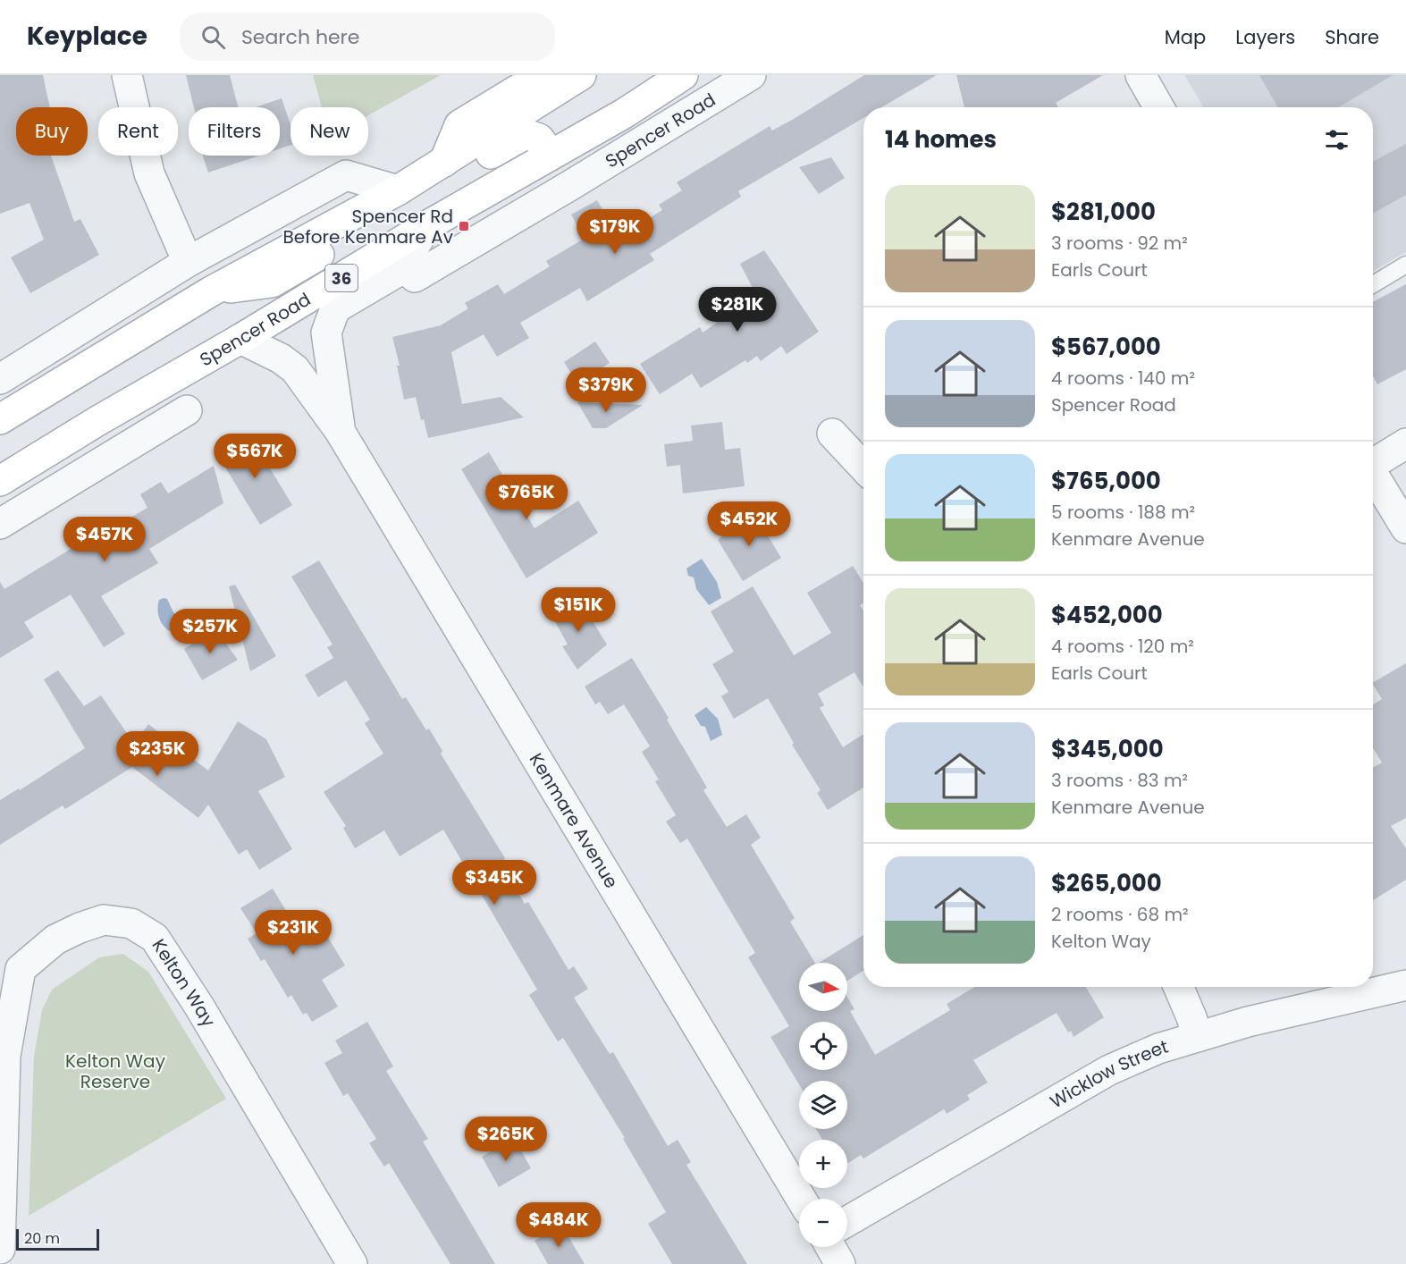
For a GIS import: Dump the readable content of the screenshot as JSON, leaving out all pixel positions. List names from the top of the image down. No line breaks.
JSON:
{"streets":{"main road":["Spencer Road","36"],"street":["Kenmare Avenue","Kelton Way","Wicklow Street"]},"crossings":[["Spencer Road","Kenmare Avenue"]],"parks":["Kelton Way Reserve"],"places":{"transit":["Spencer Rd Before Kenmare Av"]},"scale_bar":"20 m","north":"right","page":{"header":"Keyplace","search":"Search here","nav":["Map","Layers","Share"],"chip":["Buy","Rent","Filters","New"],"heading":"14 homes","list":[{"name":"$281,000","note":"3 rooms · 92 m² · Earls Court"},{"name":"$567,000","note":"4 rooms · 140 m² · Spencer Road"},{"name":"$765,000","note":"5 rooms · 188 m² · Kenmare Avenue"},{"name":"$452,000","note":"4 rooms · 120 m² · Earls Court"},{"name":"$345,000","note":"3 rooms · 83 m² · Kenmare Avenue"},{"name":"$265,000","note":"2 rooms · 68 m² · Kelton Way"}],"price":["$179K","$281K","$379K","$567K","$765K","$452K","$457K","$151K","$257K","$235K","$345K","$231K","$265K","$484K"],"map_buttons":["+","−"],"scale":"20 m"}}
